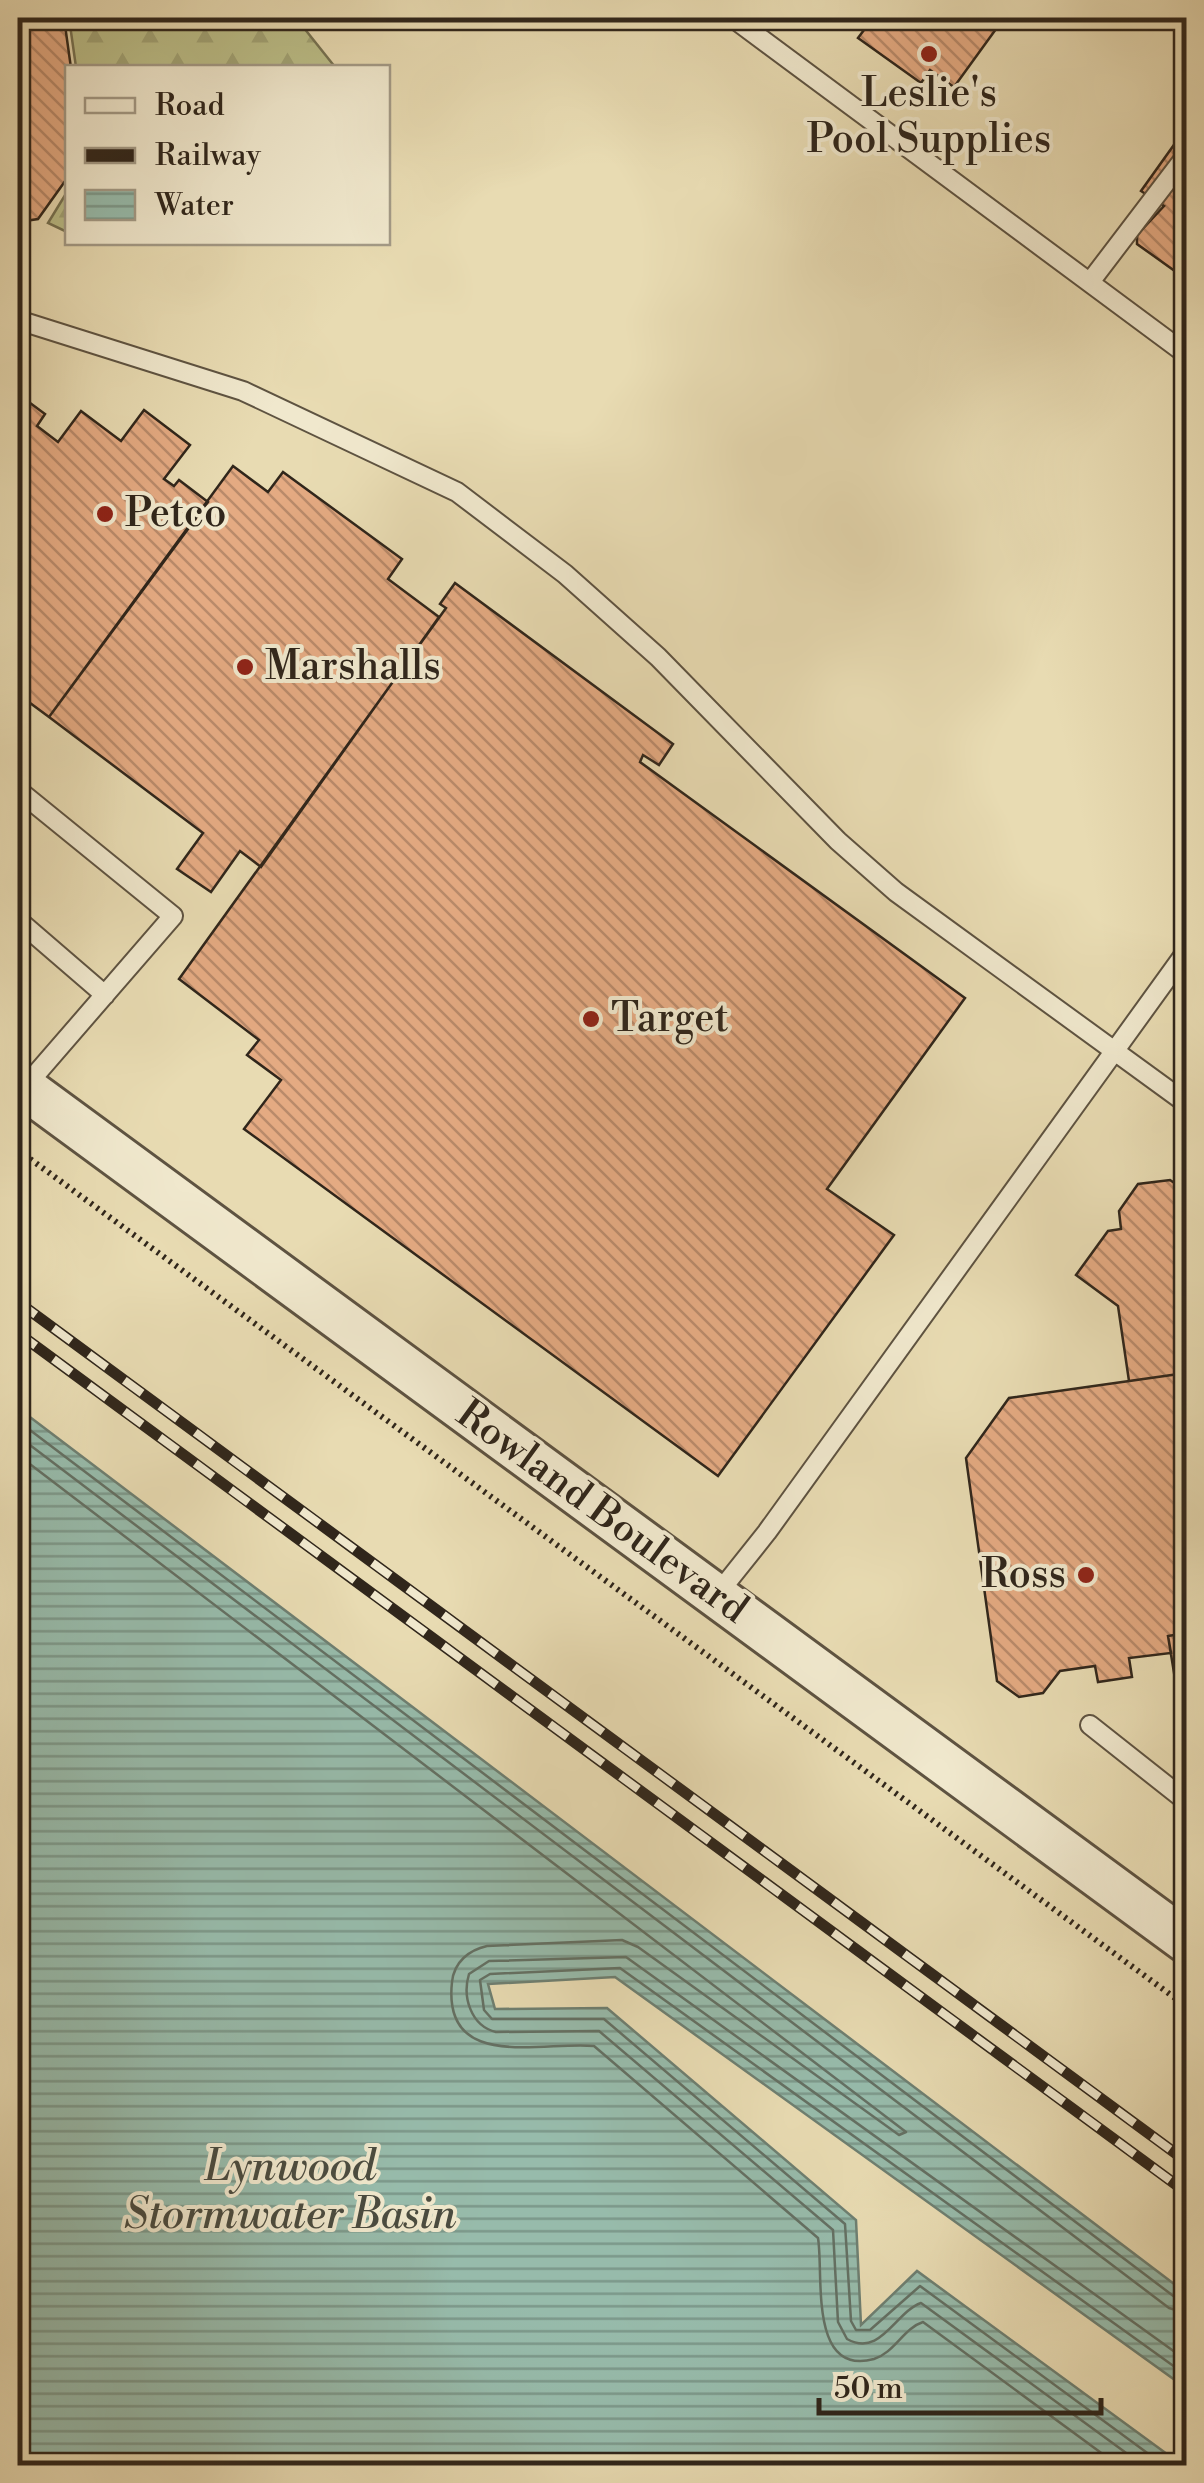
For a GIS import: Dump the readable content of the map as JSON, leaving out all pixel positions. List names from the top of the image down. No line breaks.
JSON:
{"streets":{"street":["Rowland Boulevard"]},"water":["Lynwood Stormwater Basin"],"places":["Leslie's Pool Supplies","Petco","Marshalls","Target","Ross"],"legend":["Road","Railway","Water"],"scale_bar":"50 m"}
